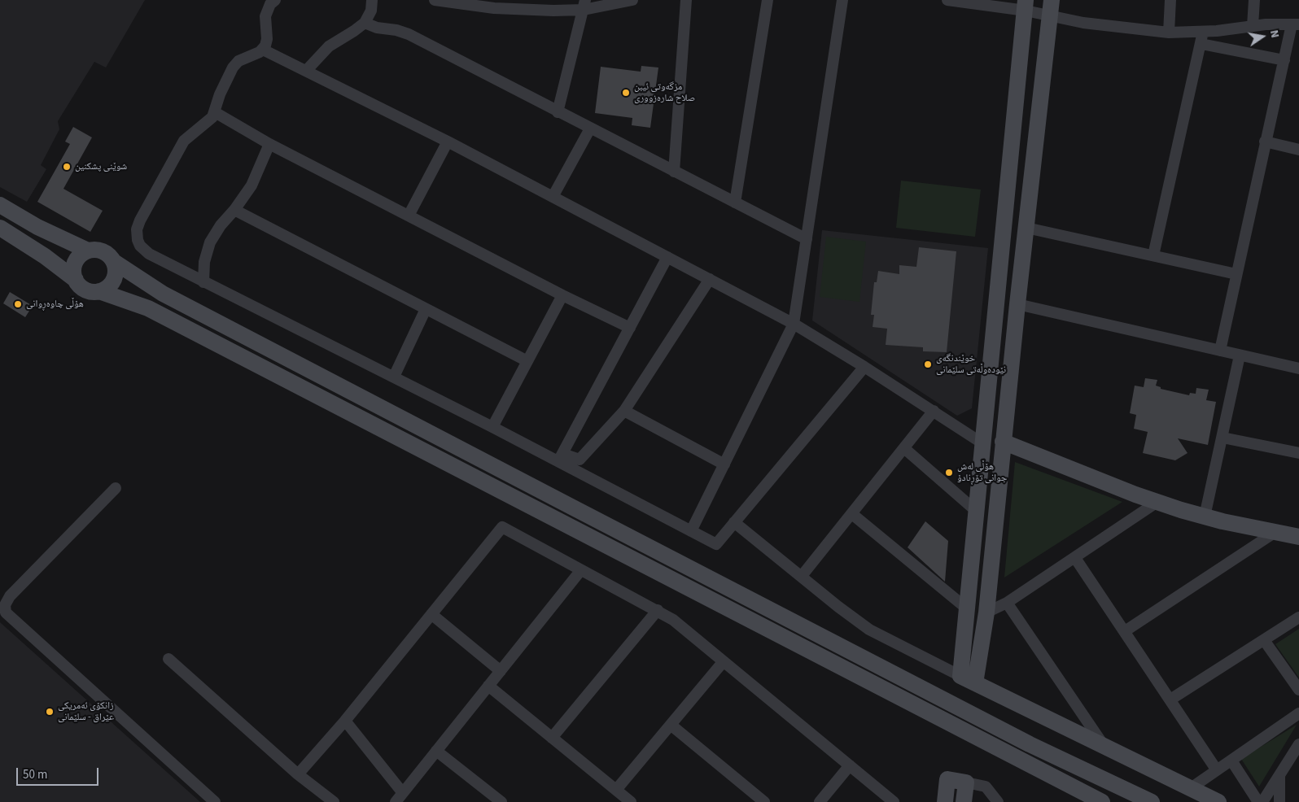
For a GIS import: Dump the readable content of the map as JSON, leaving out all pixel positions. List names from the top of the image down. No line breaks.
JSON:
{"places":["مزگەوتی ئیبن صلاح شارەزووری","شوێنی پشکنین","هۆڵی چاوەڕوانی","خوێندنگەی نێوده‌وڵه‌تی سلێمانی","ھۆڵی لەش جوانی تۆڕنادۆ","زانکۆی ئەمریکی عێراق - سلێمانی"],"scale_bar":"50 m","north":"right"}
